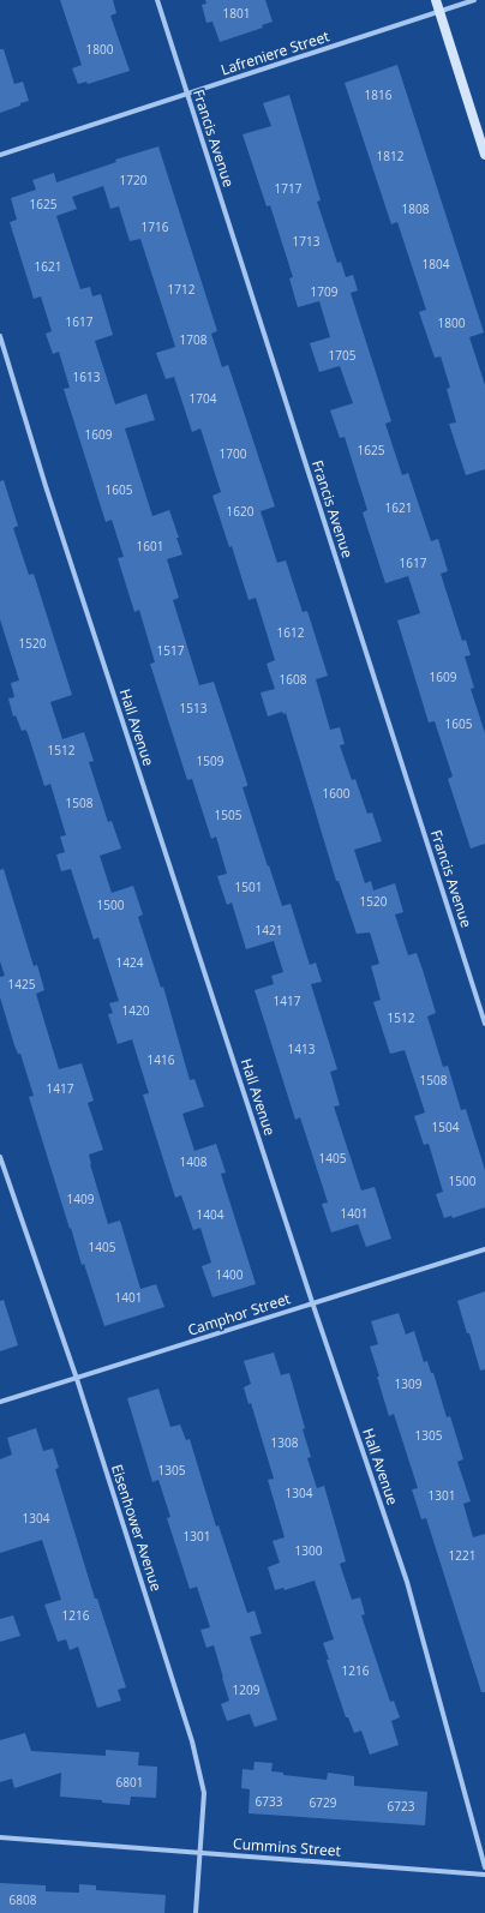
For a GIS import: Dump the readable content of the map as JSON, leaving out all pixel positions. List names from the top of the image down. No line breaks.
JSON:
{"streets":{"street":["Lafreniere Street","Francis Avenue","Hall Avenue","Camphor Street","Eisenhower Avenue","Cummins Street"]},"crossings":[["Lafreniere Street","Francis Avenue"],["Hall Avenue","Camphor Street"],["Camphor Street","Eisenhower Avenue"],["Eisenhower Avenue","Cummins Street"]],"house_numbers":["1801","1800","1816","1812","1720","1717","1625","1808","1716","1713","1804","1621","1712","1709","1617","1800","1708","1705","1613","1704","1609","1625","1700","1605","1621","1620","1601","1617","1612","1520","1517","1609","1608","1513","1605","1512","1509","1600","1508","1505","1501","1520","1500","1421","1424","1425","1417","1420","1512","1413","1416","1508","1417","1504","1405","1408","1500","1409","1401","1404","1405","1400","1401","1309","1305","1308","1305","1304","1301","1304","1301","1300","1221","1216","1216","1209","6801","6733","6729","6723","6808"]}
